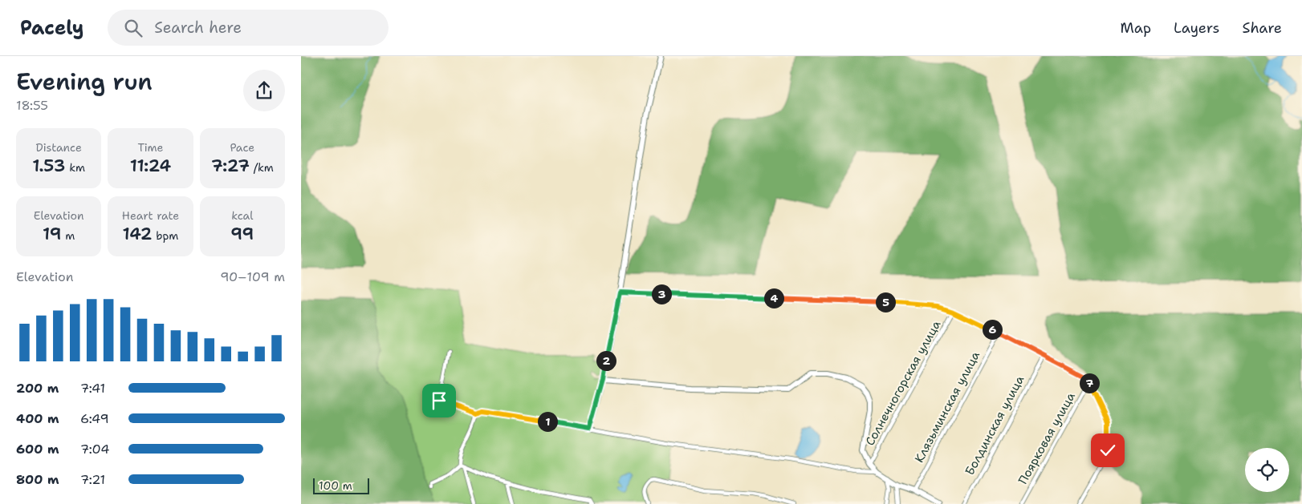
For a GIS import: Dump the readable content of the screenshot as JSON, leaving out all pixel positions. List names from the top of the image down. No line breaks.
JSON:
{"streets":{"street":["Солнечногорская улица","Клязьминская улица","Болдинская улица","Поярковая улица"]},"scale_bar":"100 m","page":{"header":"Pacely","search":"Search here","nav":["Map","Layers","Share"],"heading":["Evening run","18:55"],"stats":[["Distance","1.53 km"],["Time","11:24"],["Pace","7:27 /km"],["Elevation","19 m"],["Heart rate","142 bpm"],["kcal","99"]],"chart":["Elevation","90–109 m"],"pins":["3","4","5","6","2","7","1"],"list":[{"name":"200 m","note":"7:41"},{"name":"400 m","note":"6:49"},{"name":"600 m","note":"7:04"},{"name":"800 m","note":"7:21"}],"scale":"100 m"}}
